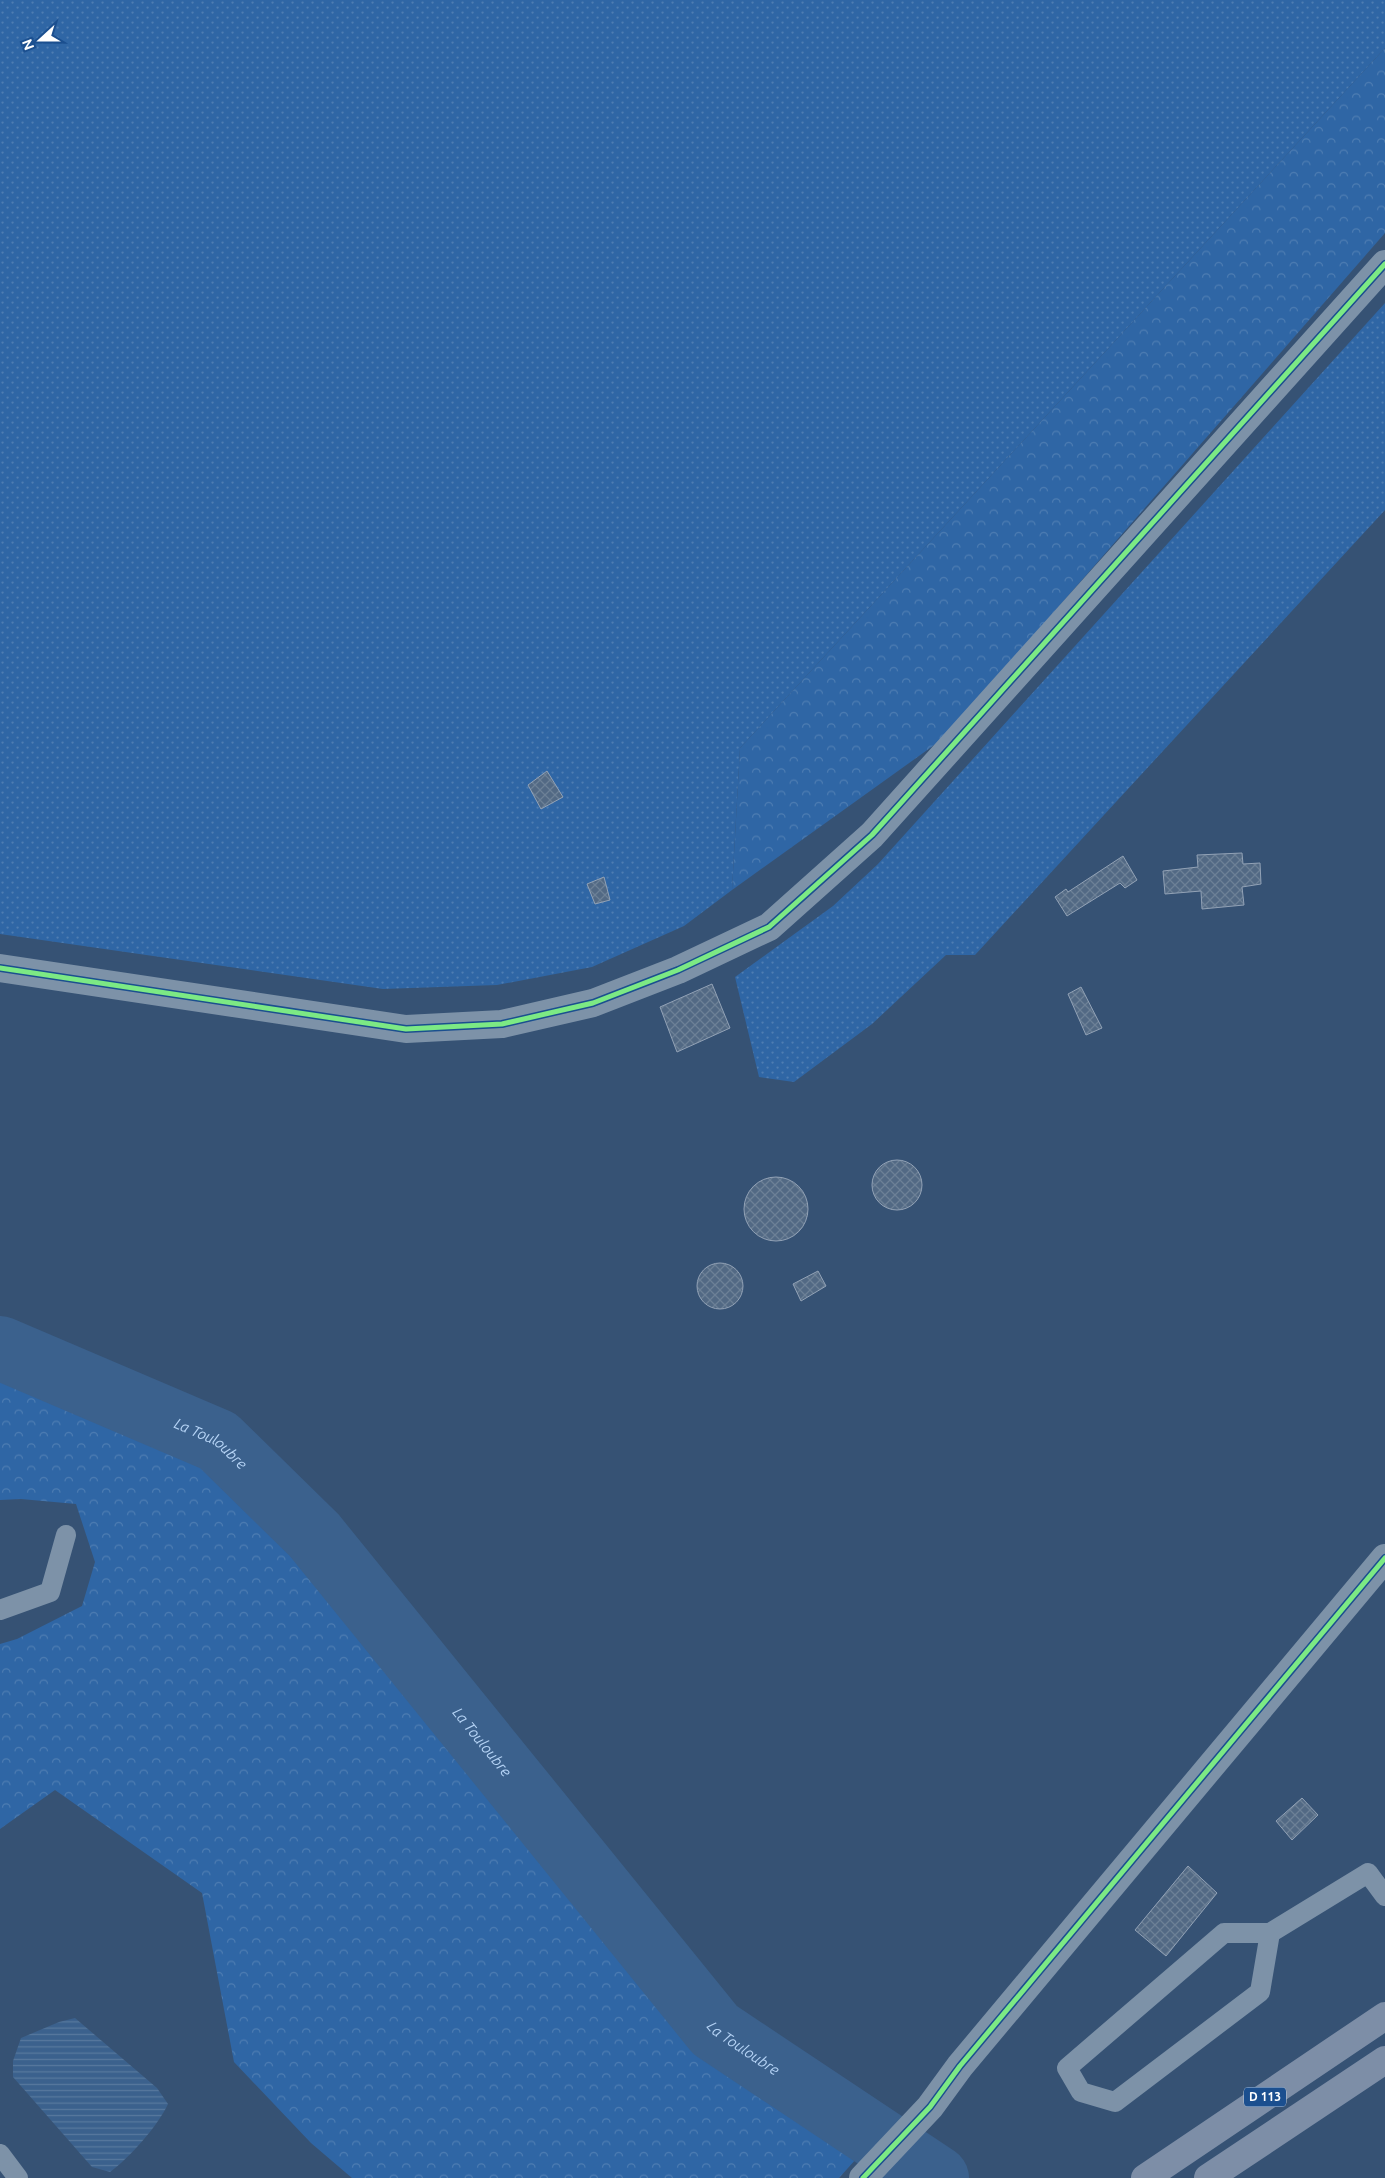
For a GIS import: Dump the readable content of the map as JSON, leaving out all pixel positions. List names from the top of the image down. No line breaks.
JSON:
{"streets":{"main road":["D 113"]},"water":["La Touloubre"],"north":"left"}
